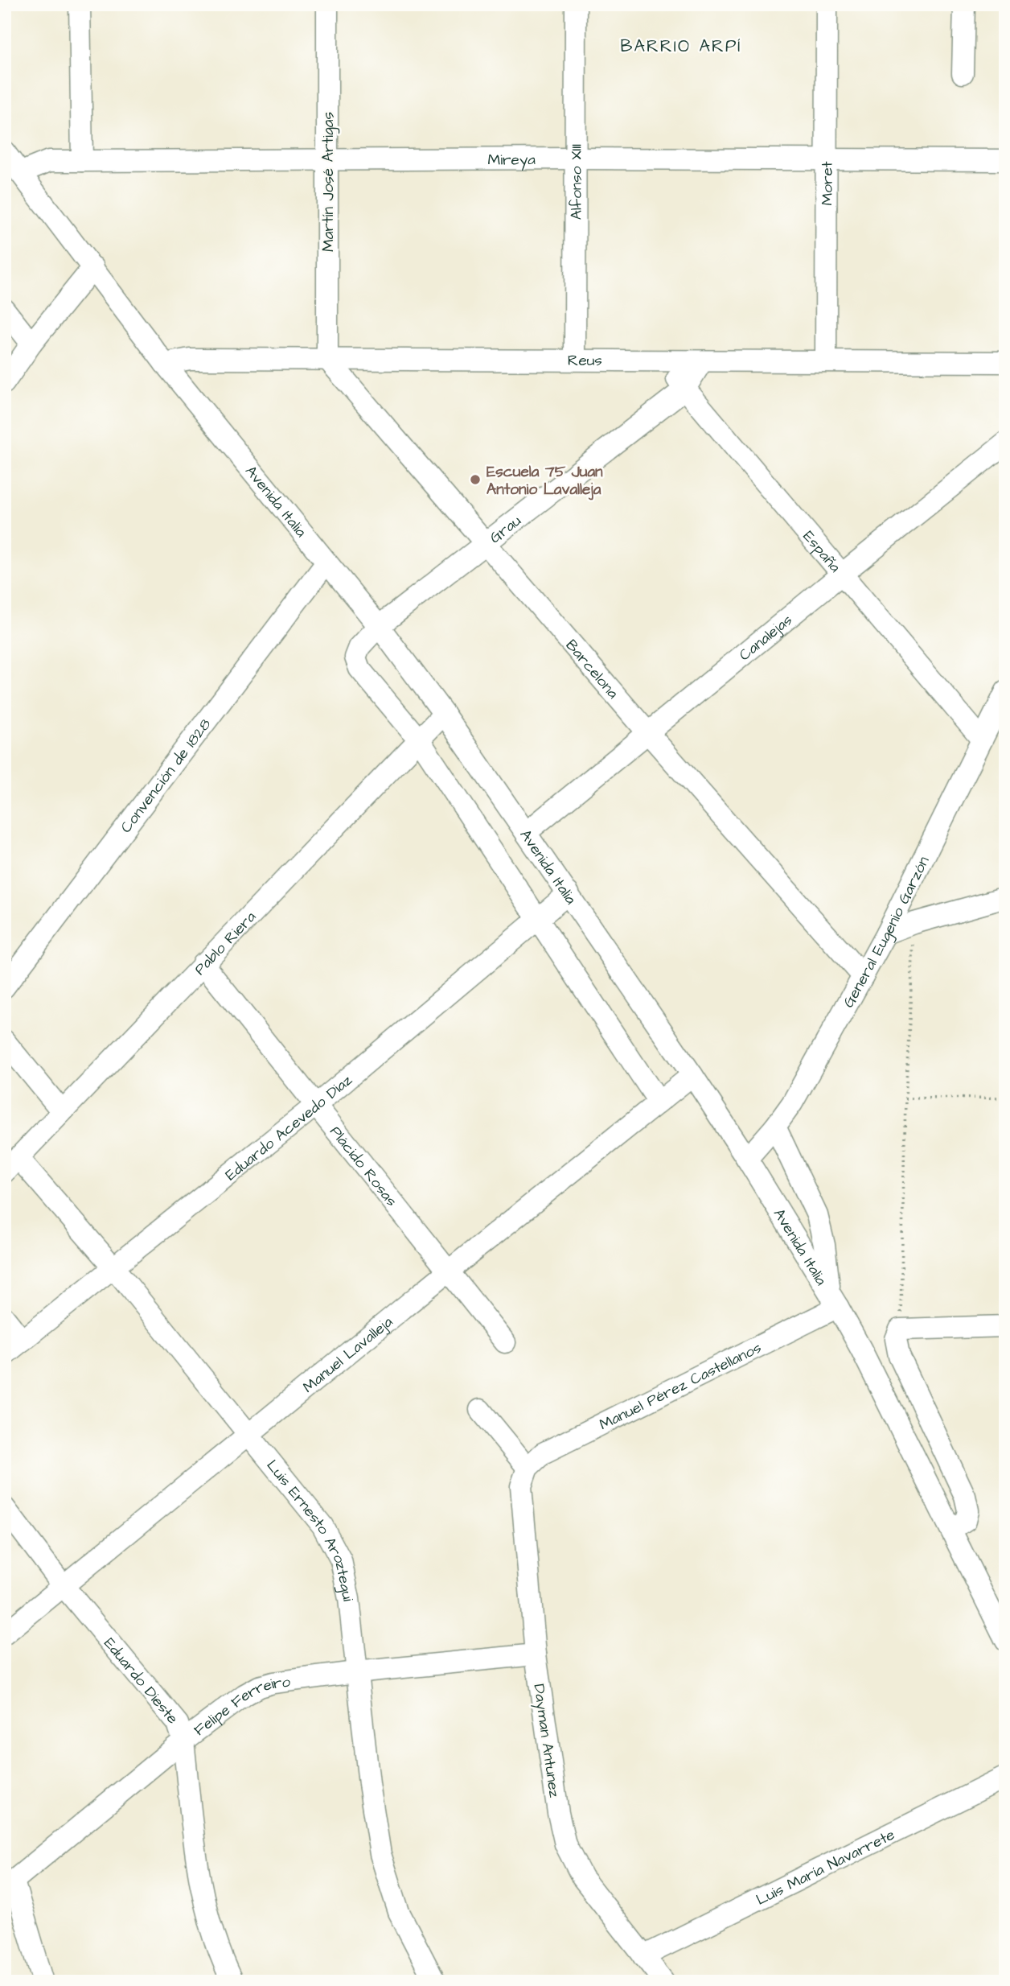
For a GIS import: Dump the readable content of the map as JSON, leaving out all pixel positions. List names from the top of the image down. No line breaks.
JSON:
{"streets":{"street":["Mireya","Martín José Artigas","Alfonso XIII","Moret","Reus","Avenida Italia","Grau","España","Canalejas","Barcelona","Convención de 1828","General Eugenio Garzón","Pablo Riera","Eduardo Acevedo Diaz","Plácido Rosas","Manuel Lavalleja","Manuel Pérez Castellanos","Luis Ernesto Aroztegui","Eduardo Dieste","Felipe Ferreiro","Dayman Antunez","Luis María Navarrete"]},"crossings":[["Mireya","Martín José Artigas"],["Mireya","Alfonso XIII"],["Mireya","Moret"],["Mireya","Avenida Italia"],["Martín José Artigas","Reus"],["Martín José Artigas","Barcelona"],["Alfonso XIII","Reus"],["Moret","Reus"],["Reus","Avenida Italia"],["Reus","Grau"],["Reus","España"],["Reus","Barcelona"],["Avenida Italia","Grau"],["Avenida Italia","Canalejas"],["Avenida Italia","Convención de 1828"],["Avenida Italia","General Eugenio Garzón"],["Avenida Italia","Pablo Riera"],["Avenida Italia","Eduardo Acevedo Diaz"],["Avenida Italia","Manuel Lavalleja"],["Avenida Italia","Manuel Pérez Castellanos"],["Grau","España"],["Grau","Barcelona"],["Grau","Pablo Riera"],["España","Canalejas"],["España","General Eugenio Garzón"],["Canalejas","Barcelona"],["Barcelona","General Eugenio Garzón"],["Pablo Riera","Plácido Rosas"],["Pablo Riera","Luis Ernesto Aroztegui"],["Eduardo Acevedo Diaz","Plácido Rosas"],["Eduardo Acevedo Diaz","Luis Ernesto Aroztegui"],["Plácido Rosas","Manuel Lavalleja"],["Manuel Lavalleja","Luis Ernesto Aroztegui"],["Manuel Lavalleja","Eduardo Dieste"],["Manuel Pérez Castellanos","Dayman Antunez"],["Luis Ernesto Aroztegui","Felipe Ferreiro"],["Eduardo Dieste","Felipe Ferreiro"],["Felipe Ferreiro","Dayman Antunez"],["Dayman Antunez","Luis María Navarrete"]],"districts":["BARRIO ARPÍ"],"places":["Escuela 75 Juan Antonio Lavalleja"]}
